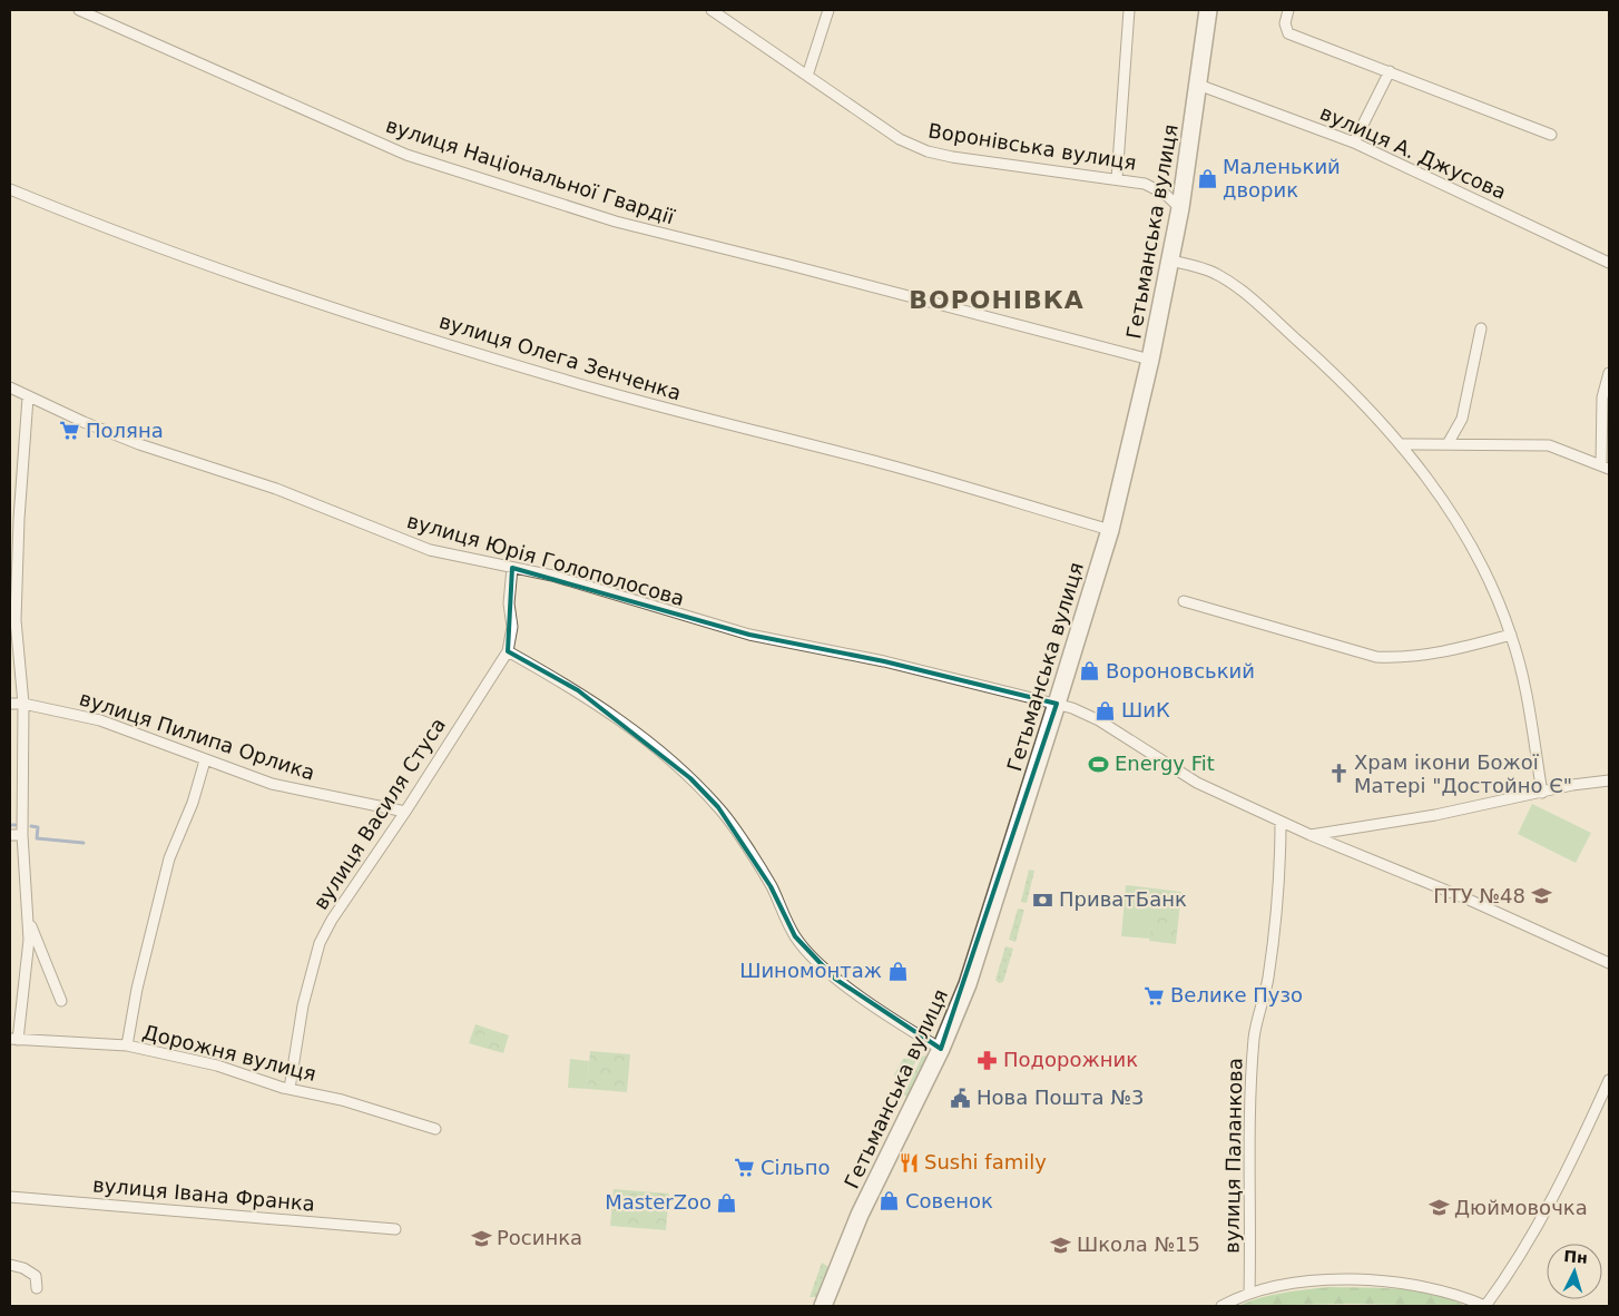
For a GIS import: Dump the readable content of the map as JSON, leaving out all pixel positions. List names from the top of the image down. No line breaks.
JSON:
{"streets":{"highway":["Гетьманська вулиця"],"street":["Воронівська вулиця","вулиця А. Джусова","вулиця Національної Гвардії","вулиця Олега Зенченка","вулиця Юрія Голополосова","вулиця Пилипа Орлика","вулиця Василя Стуса","Дорожня вулиця","вулиця Паланкова","вулиця Івана Франка"]},"crossings":[["Воронівська вулиця","Гетьманська вулиця"],["вулиця А. Джусова","Гетьманська вулиця"],["вулиця Національної Гвардії","Гетьманська вулиця"],["Гетьманська вулиця","вулиця Олега Зенченка"],["Гетьманська вулиця","вулиця Юрія Голополосова"],["вулиця Юрія Голополосова","вулиця Василя Стуса"],["вулиця Юрія Голополосова","вулиця Паланкова"],["вулиця Пилипа Орлика","вулиця Василя Стуса"],["вулиця Василя Стуса","Дорожня вулиця"]],"districts":["ВОРОНІВКА"],"places":{"shop":["Маленький дворик","Вороновський","ШиК","Шиномонтаж","Совенок","MasterZoo"],"supermarket":["Поляна","Велике Пузо","Сільпо"],"sports":["Energy Fit"],"church":["Храм ікони Божої Матері \"Достойно Є\""],"school or university":["ПТУ №48","Дюймовочка","Росинка","Школа №15"],"bank":["ПриватБанк"],"pharmacy":["Подорожник"],"public building":["Нова Пошта №3"],"restaurant":["Sushi family"]},"north":"top"}
